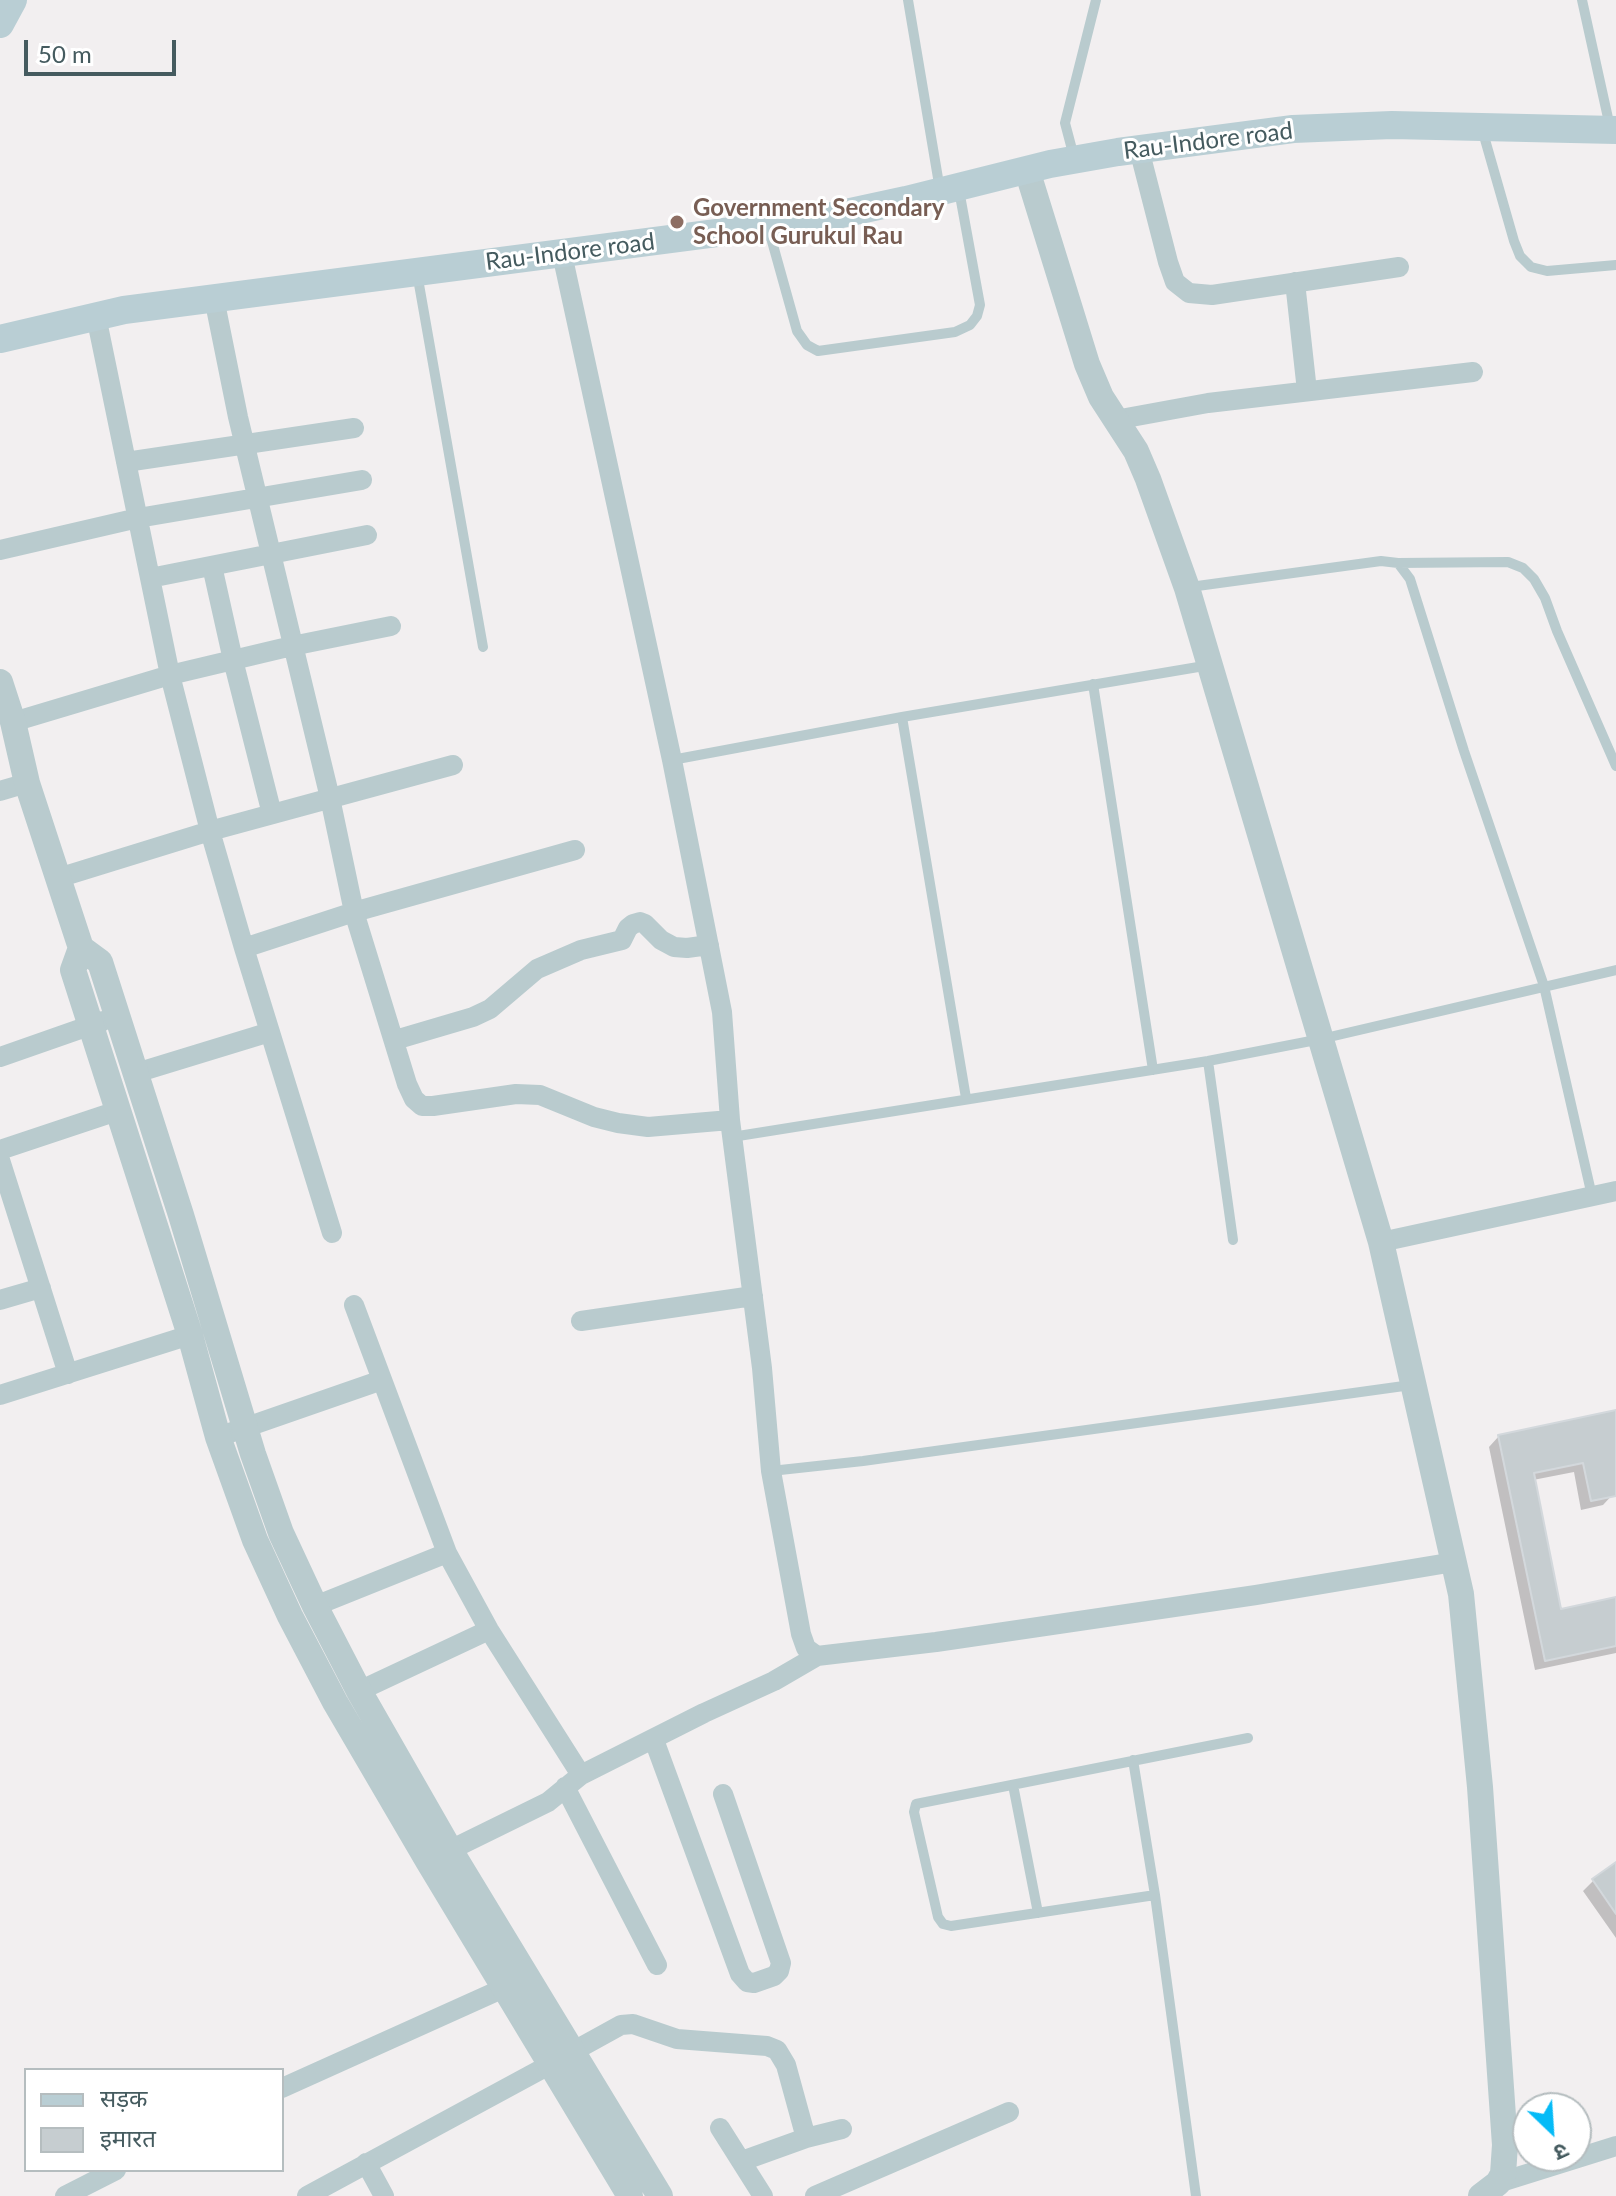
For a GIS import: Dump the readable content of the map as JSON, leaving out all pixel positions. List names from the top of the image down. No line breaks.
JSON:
{"streets":{"main road":["Rau-Indore road"]},"places":["Government Secondary School Gurukul Rau"],"legend":["सड़क","इमारत"],"scale_bar":"50 m","north":"bottom right"}
